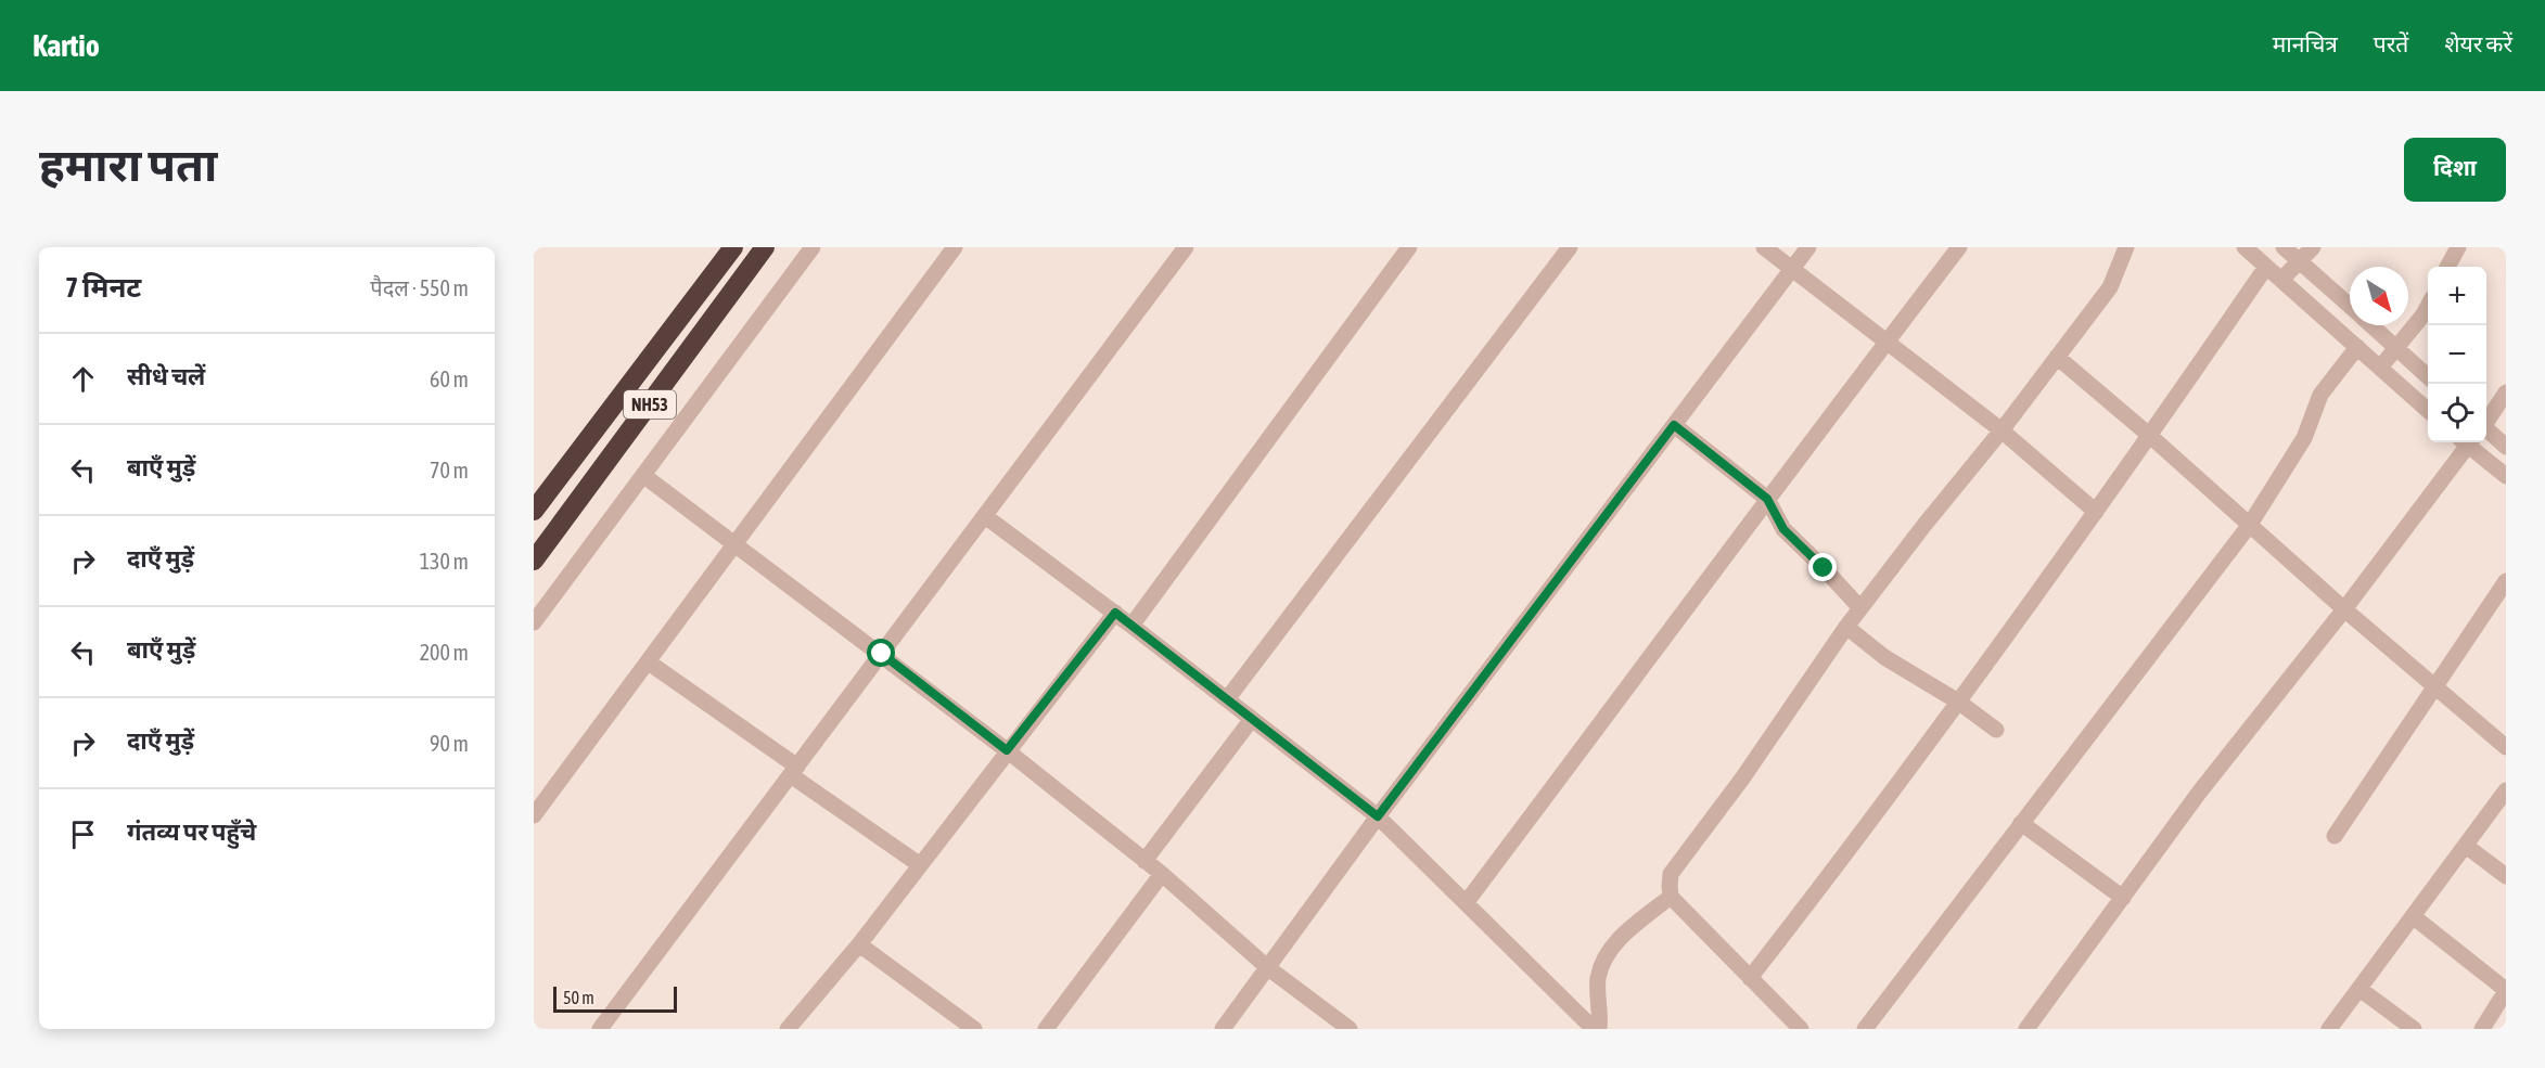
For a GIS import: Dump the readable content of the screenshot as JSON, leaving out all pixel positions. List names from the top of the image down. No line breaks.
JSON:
{"streets":{"highway":["NH53"]},"scale_bar":"50 m","north":"bottom right","page":{"header":"Kartio","nav":["मानचित्र","परतें","शेयर करें"],"buttons":"दिशा","title":"हमारा पता","heading":["7 मिनट","पैदल · 550 m"],"map_buttons":["+","−"],"list":[["सीधे चलें","60 m"],["बाएँ मुड़ें","70 m"],["दाएँ मुड़ें","130 m"],["बाएँ मुड़ें","200 m"],["दाएँ मुड़ें","90 m"],"गंतव्य पर पहुँचे"],"scale":"50 m"}}
